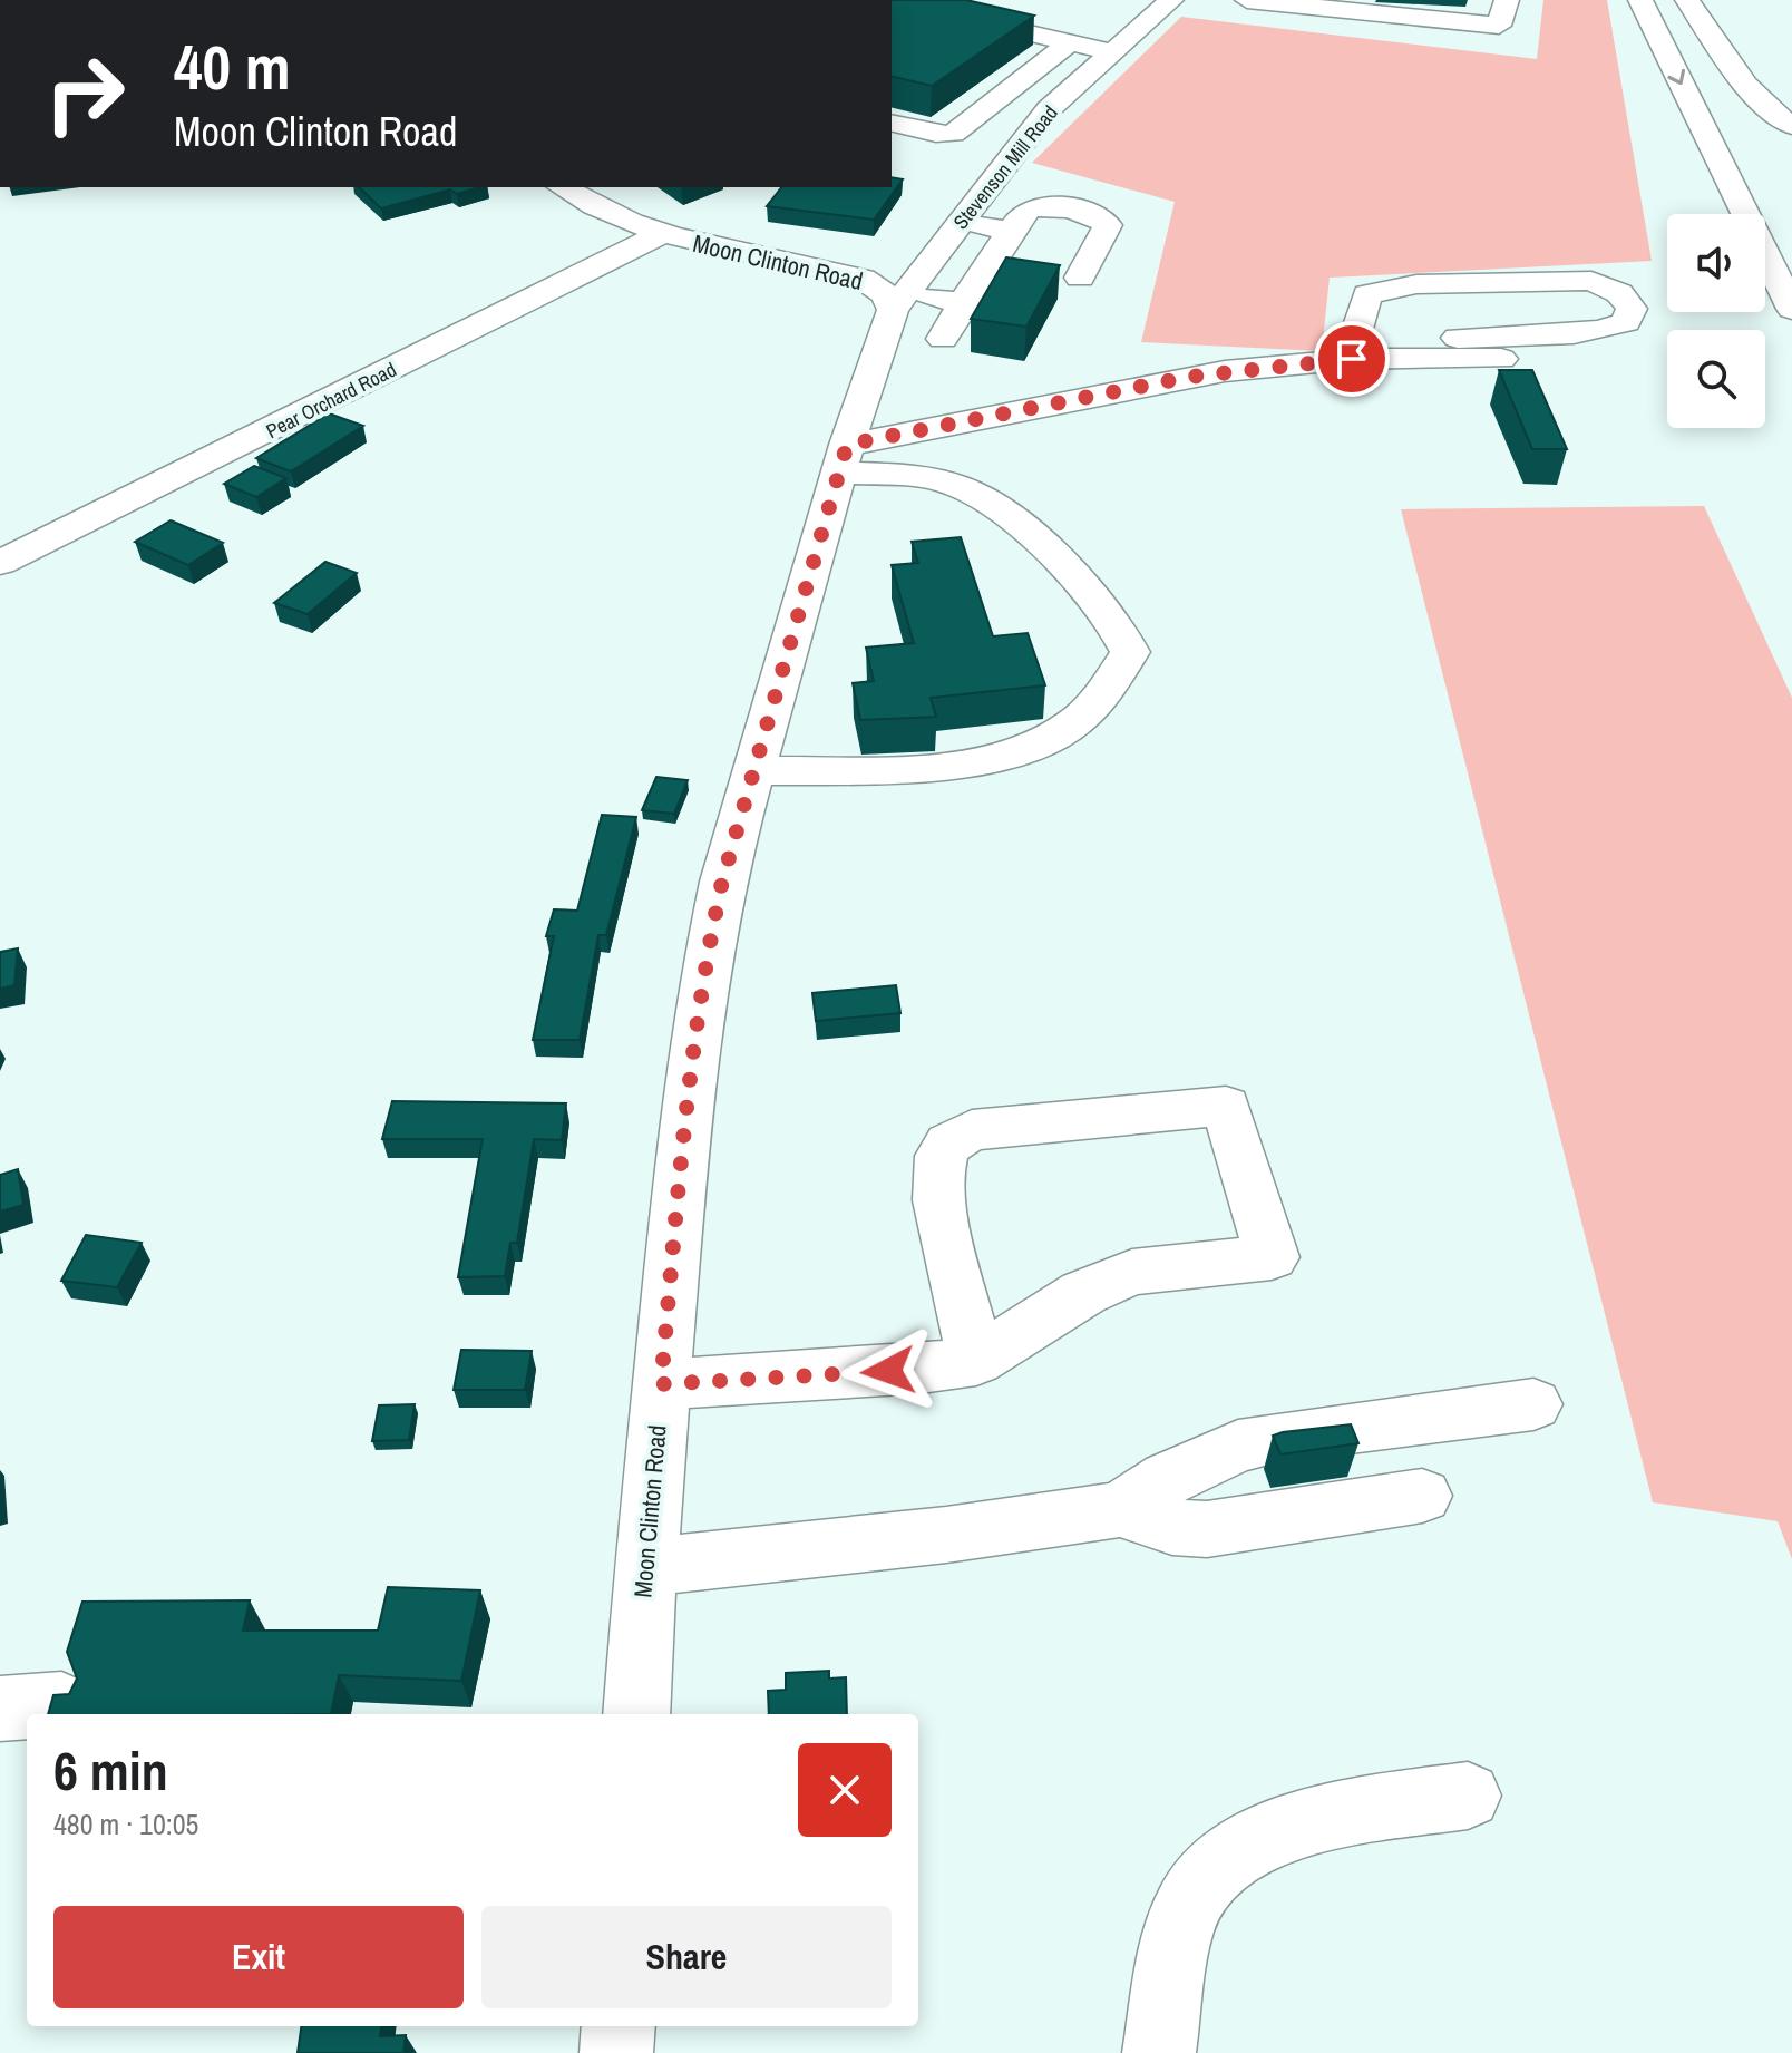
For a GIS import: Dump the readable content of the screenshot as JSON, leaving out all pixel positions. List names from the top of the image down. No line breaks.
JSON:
{"streets":{"main road":["Stevenson Mill Road","Moon Clinton Road","Pear Orchard Road"]},"crossings":[["Stevenson Mill Road","Moon Clinton Road"],["Moon Clinton Road","Pear Orchard Road"]],"page":{"turn":["40 m","Moon Clinton Road"],"heading":["6 min","480 m · 10:05"],"buttons":["Exit","Share"]}}
